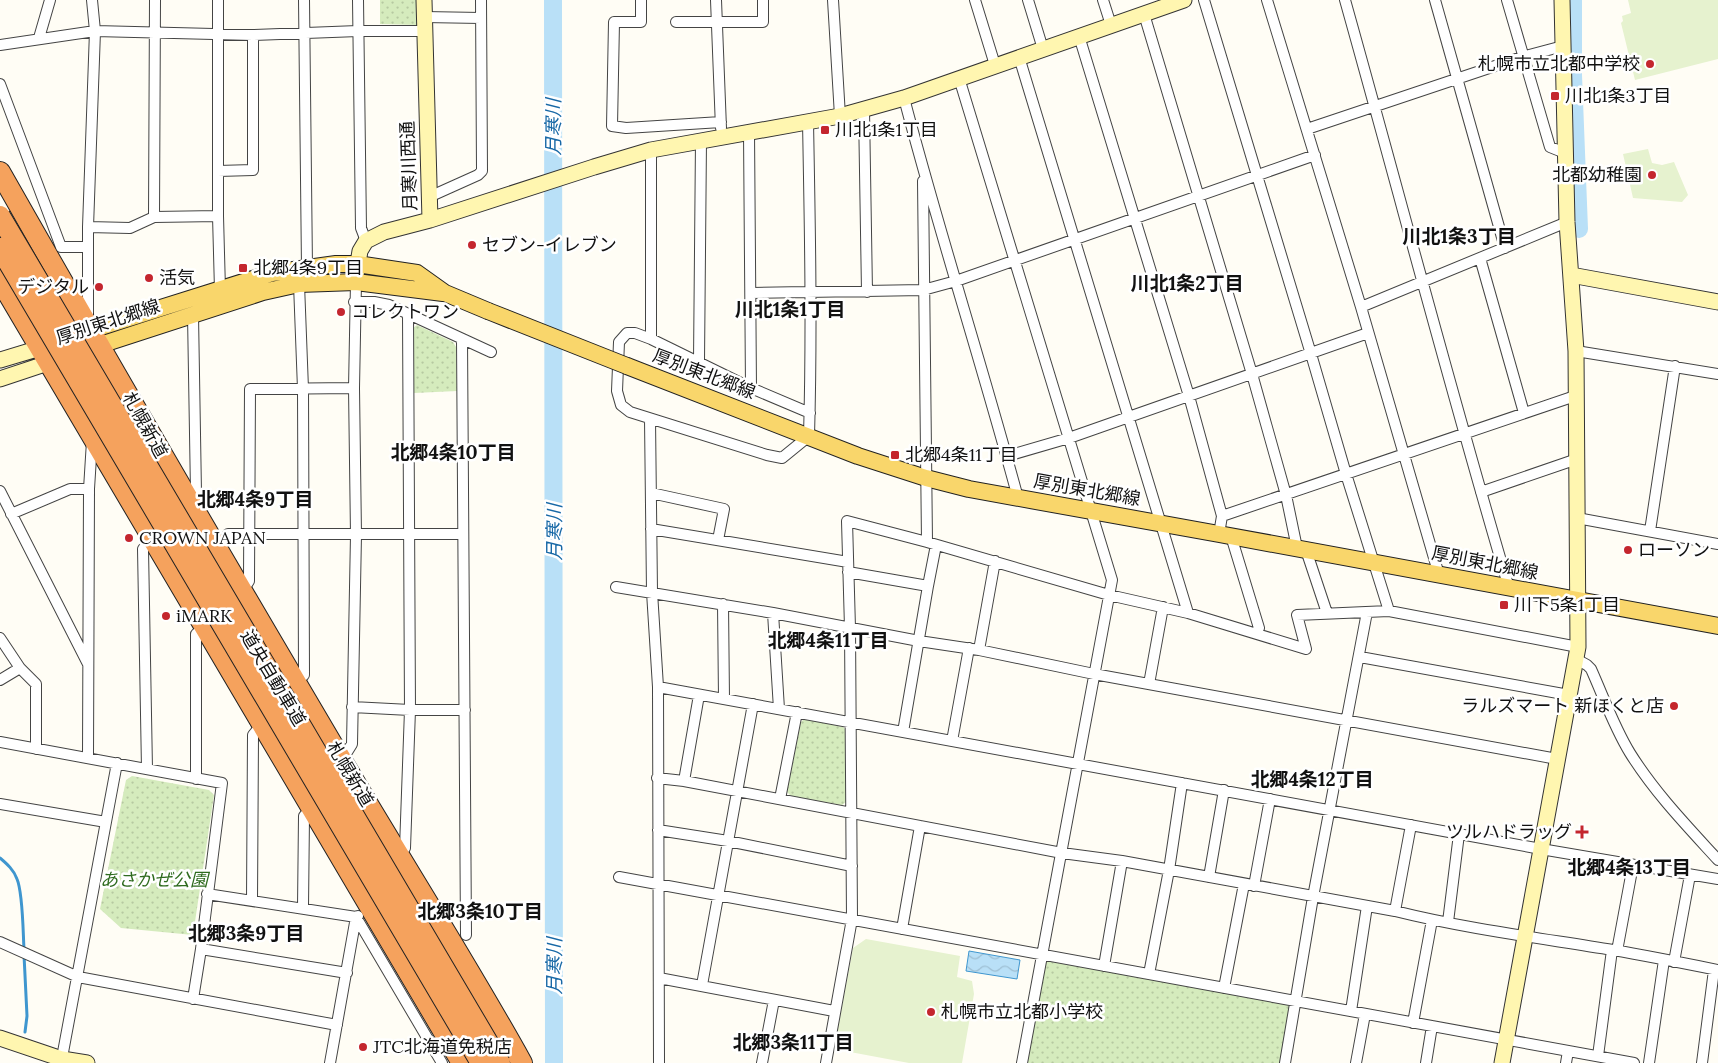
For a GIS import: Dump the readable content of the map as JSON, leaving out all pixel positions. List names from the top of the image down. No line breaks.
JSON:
{"streets":{"highway":["札幌新道","道央自動車道"],"main road":["厚別東北郷線"],"street":["月寒川西通"]},"crossings":[["厚別東北郷線","札幌新道"]],"districts":["川北1条3丁目","川北1条2丁目","川北1条1丁目","北郷4条10丁目","北郷4条9丁目","北郷4条11丁目","北郷4条12丁目","北郷4条13丁目","北郷3条10丁目","北郷3条9丁目","北郷3条11丁目"],"water":["月寒川"],"parks":["あさかぜ公園"],"places":{"other":["札幌市立北都中学校","北都幼稚園","セブン-イレブン","活気","デジタル","コレクトワン","CROWN JAPAN","ローソン","iMARK","ラルズマート 新ほくと店","札幌市立北都小学校","JTC北海道免税店"],"transit":["川北1条3丁目","川北1条1丁目","北郷4条9丁目","北郷4条11丁目","川下5条1丁目"],"health":["ツルハドラッグ"]}}
